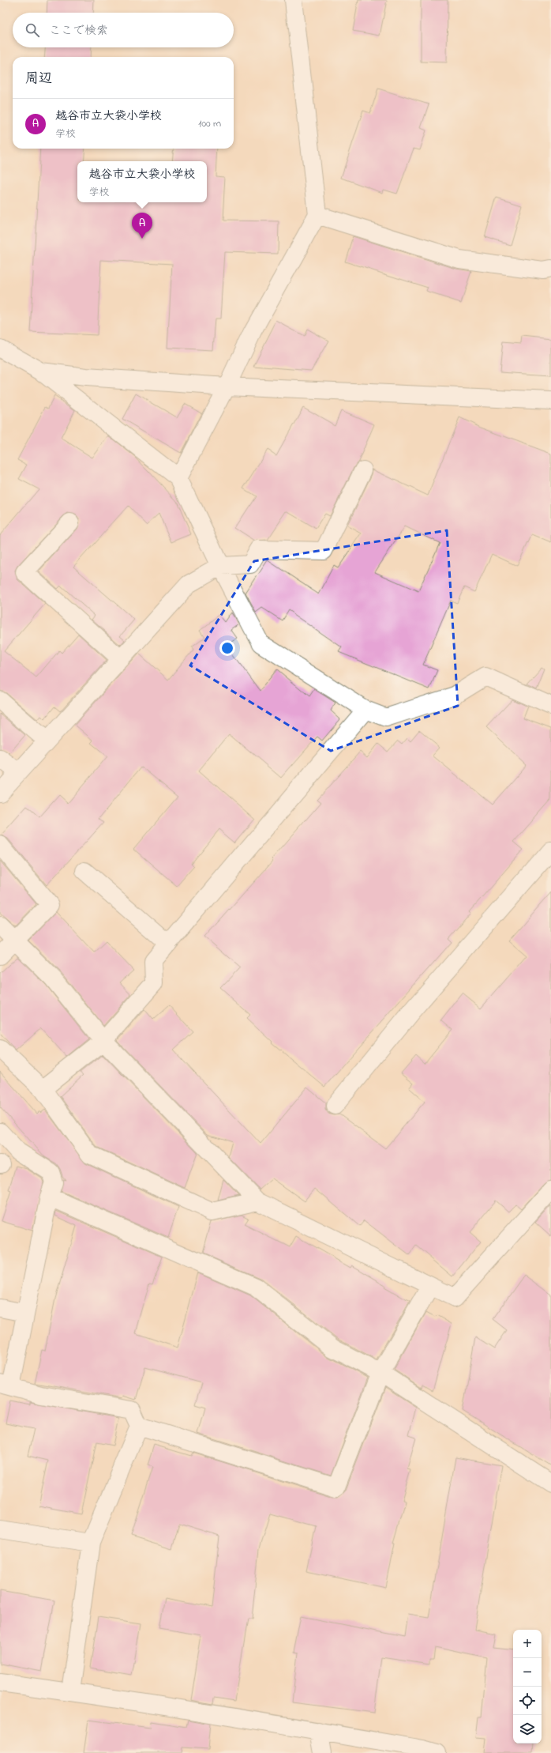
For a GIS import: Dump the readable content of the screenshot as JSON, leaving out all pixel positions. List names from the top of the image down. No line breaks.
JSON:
{"page":{"search":"ここで検索","heading":"周辺","list":[{"mark":"A","name":"越谷市立大袋小学校","note":"学校","value":"100 m"}],"popup":["越谷市立大袋小学校","学校"],"pins":"A","map_buttons":["+","−"]}}
